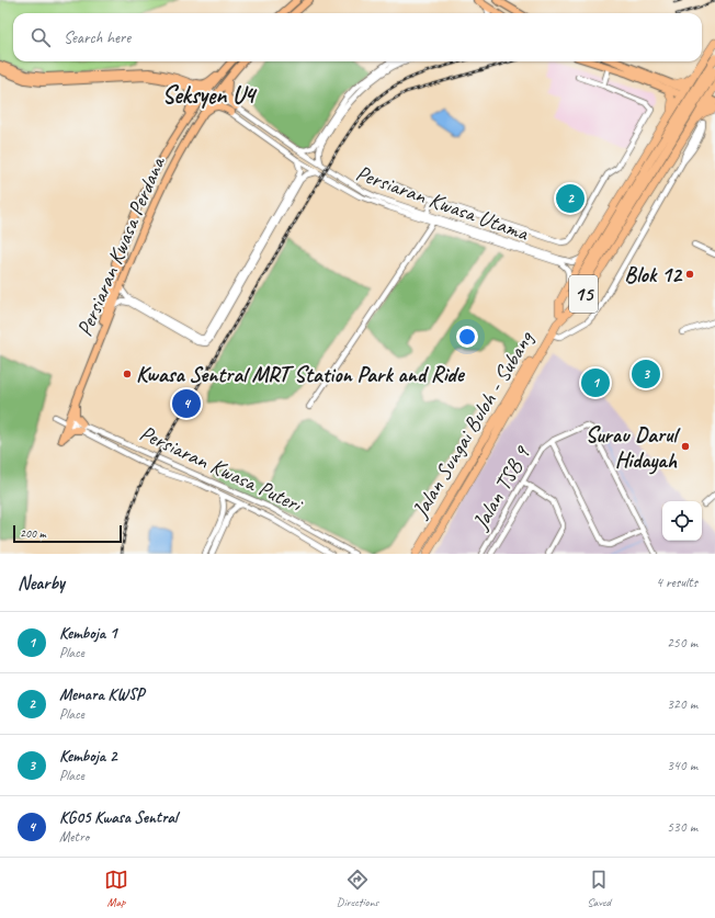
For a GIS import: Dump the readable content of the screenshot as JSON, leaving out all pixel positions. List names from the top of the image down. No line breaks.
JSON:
{"streets":{"highway":["15","Jalan Sungai Buloh - Subang"],"main road":["Persiaran Kwasa Utama","Persiaran Kwasa Perdana"],"street":["Persiaran Kwasa Puteri","Jalan TSB 9"]},"crossings":[["Persiaran Kwasa Utama","Persiaran Kwasa Perdana"],["Persiaran Kwasa Utama","Jalan Sungai Buloh - Subang"],["Persiaran Kwasa Perdana","Persiaran Kwasa Puteri"]],"districts":["Seksyen U4"],"places":["Blok 12","Kwasa Sentral MRT Station Park and Ride","Surau Darul Hidayah"],"scale_bar":"200 m","page":{"search":"Search here","pins":["2","3","1","4"],"scale":"200 m","heading":["Nearby","4 results"],"list":[{"mark":"1","name":"Kemboja 1","note":"Place","value":"250 m"},{"mark":"2","name":"Menara KWSP","note":"Place","value":"320 m"},{"mark":"3","name":"Kemboja 2","note":"Place","value":"340 m"},{"mark":"4","name":"KG05 Kwasa Sentral","note":"Metro","value":"530 m"}],"nav":["Map","Directions","Saved"]}}
